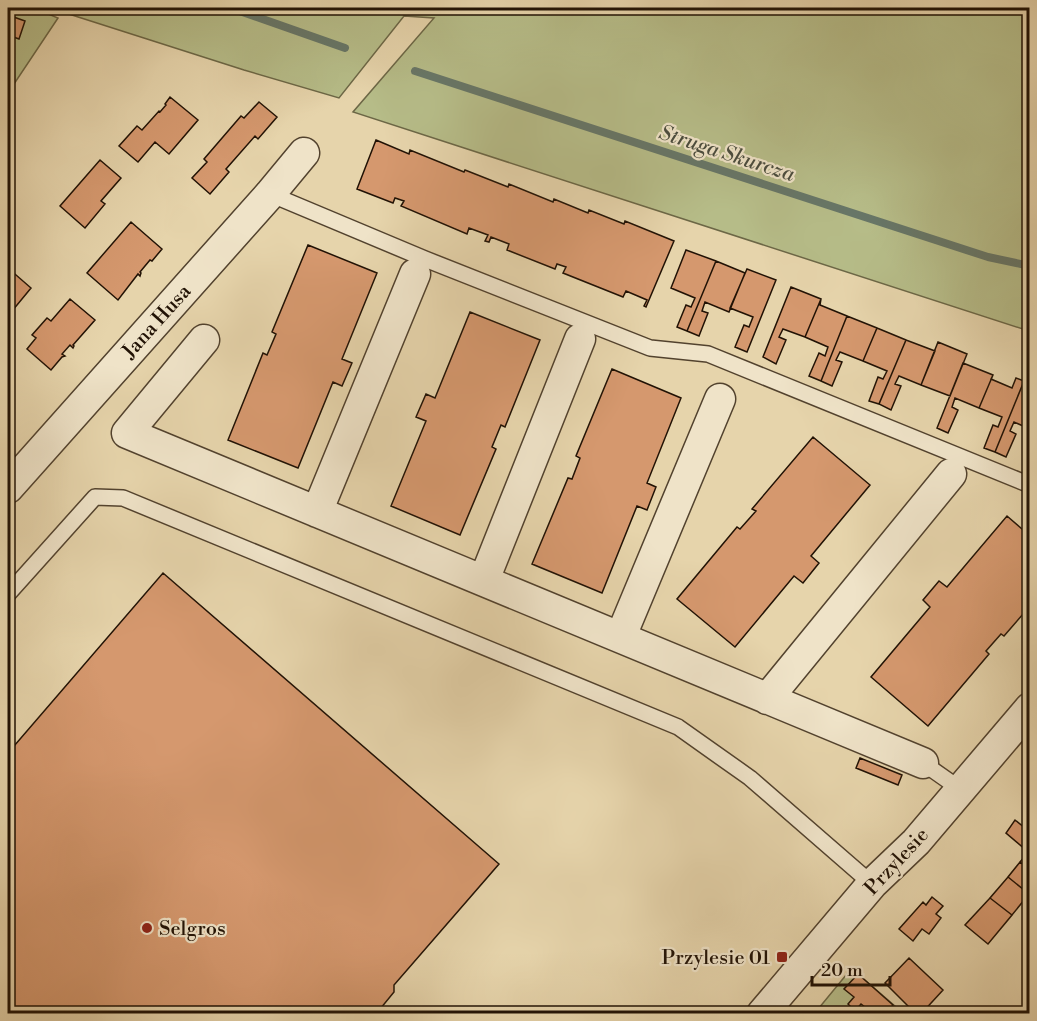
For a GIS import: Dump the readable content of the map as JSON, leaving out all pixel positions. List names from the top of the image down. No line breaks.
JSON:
{"streets":{"street":["Jana Husa","Przylesie"]},"water":["Struga Skurcza"],"places":{"other":["Selgros"],"transit":["Przylesie 01"]},"scale_bar":"20 m"}
